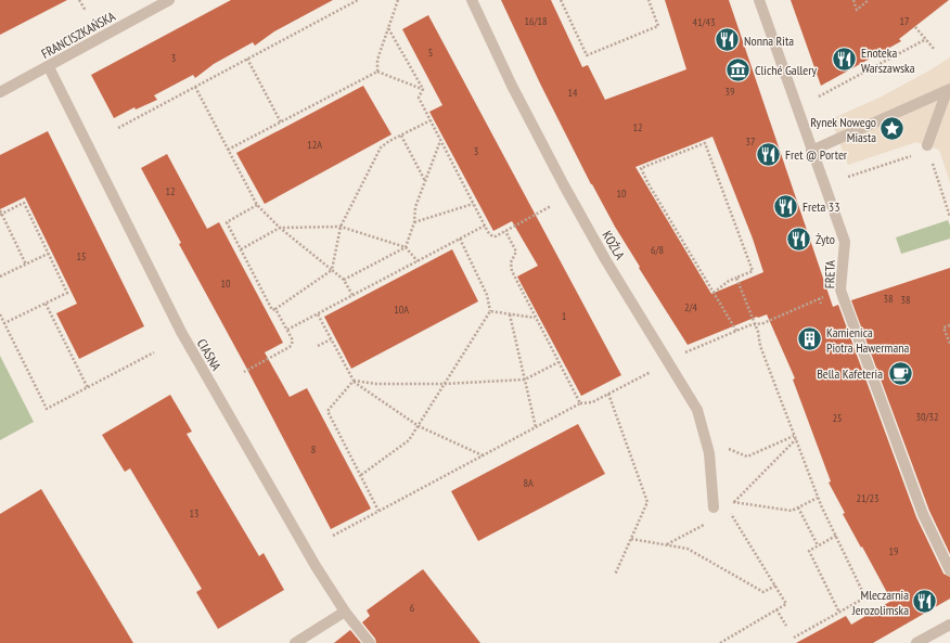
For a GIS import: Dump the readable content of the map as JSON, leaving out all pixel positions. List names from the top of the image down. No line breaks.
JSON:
{"streets":{"street":["FRANCISZKAŃSKA","KOŹLA","FRETA","CIASNA"]},"crossings":[["FRANCISZKAŃSKA","CIASNA"]],"places":{"restaurant":["Nonna Rita","Enoteka Warszawska","Fret @ Porter","Freta 33","Żyto","Mleczarnia Jerozolimska"],"museum":["Cliché Gallery"],"place":["Rynek Nowego Miasta"],"building":["Kamienica Piotra Hawermana"],"cafe":["Bella Kafeteria"]},"house_numbers":["16/18","17","41/43","5","3","39","14","12","37","12A","3","12","10","6/8","15","10","38","38","2/4","10A","1","30/32","25","8","8A","21/23","13","19","6"]}
